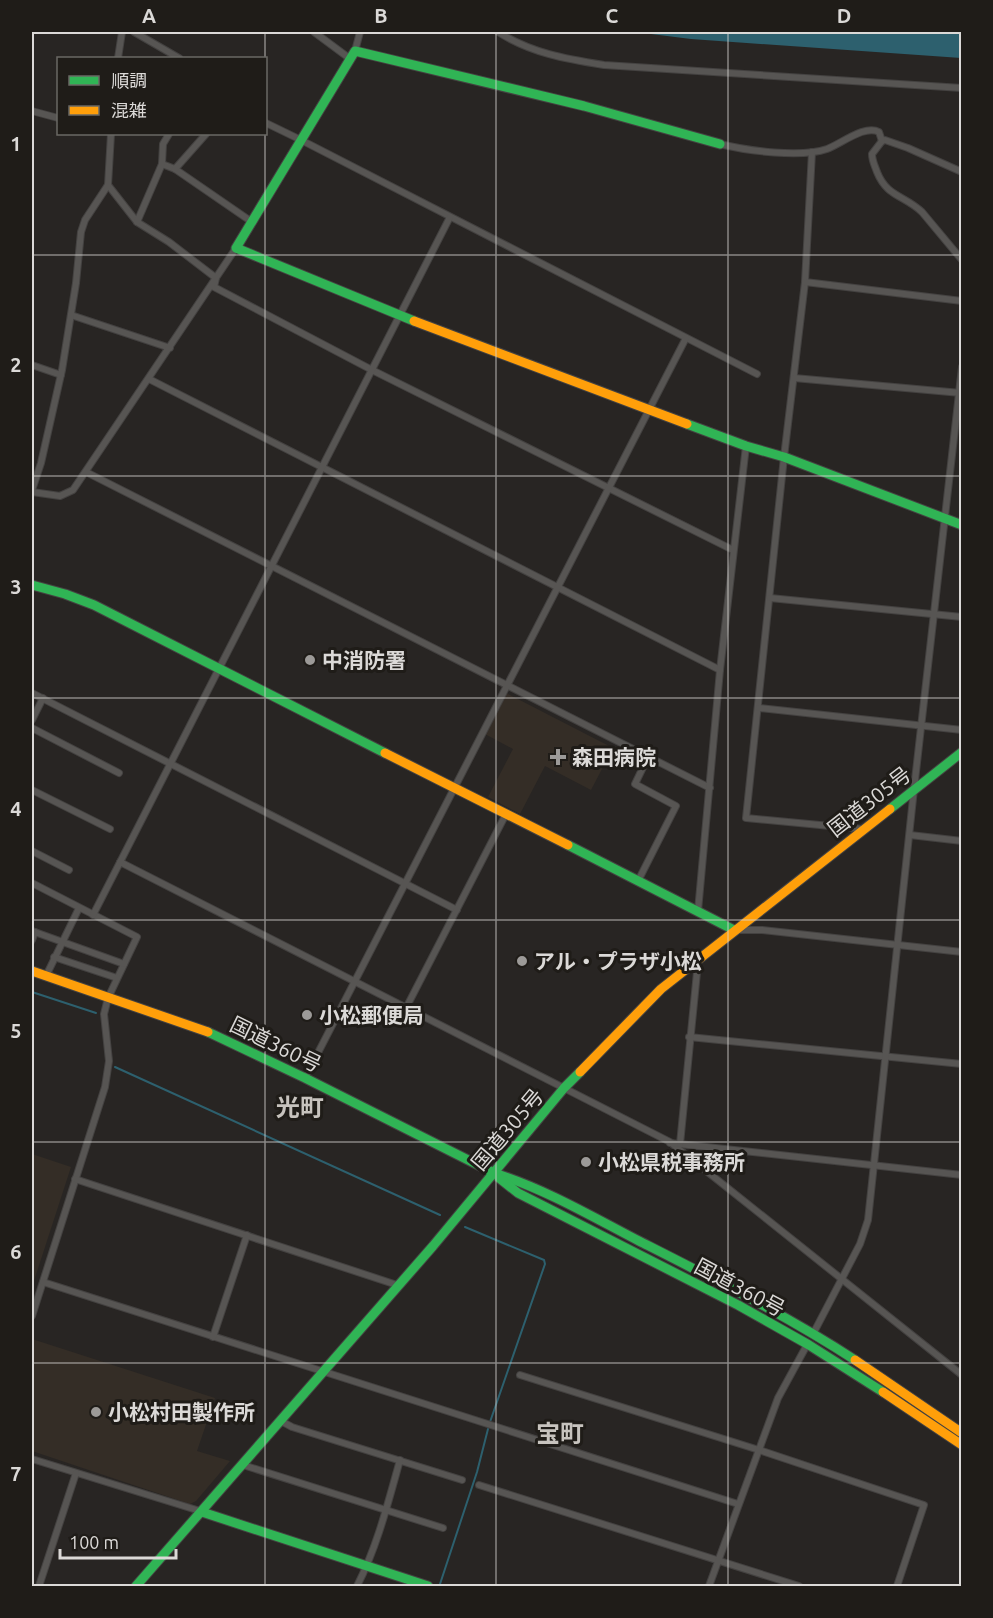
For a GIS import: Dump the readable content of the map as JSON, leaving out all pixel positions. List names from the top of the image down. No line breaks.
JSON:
{"streets":{"main road":["国道305号","国道360号"]},"crossings":[["国道305号","国道360号"]],"districts":["光町","宝町"],"places":{"other":["中消防署","アル・プラザ小松","小松郵便局","小松県税事務所","小松村田製作所"],"health":["森田病院"]},"legend":["順調","混雑"],"scale_bar":"100 m","grid":{"columns":["A","B","C","D"],"rows":["1","2","3","4","5","6","7"]}}
